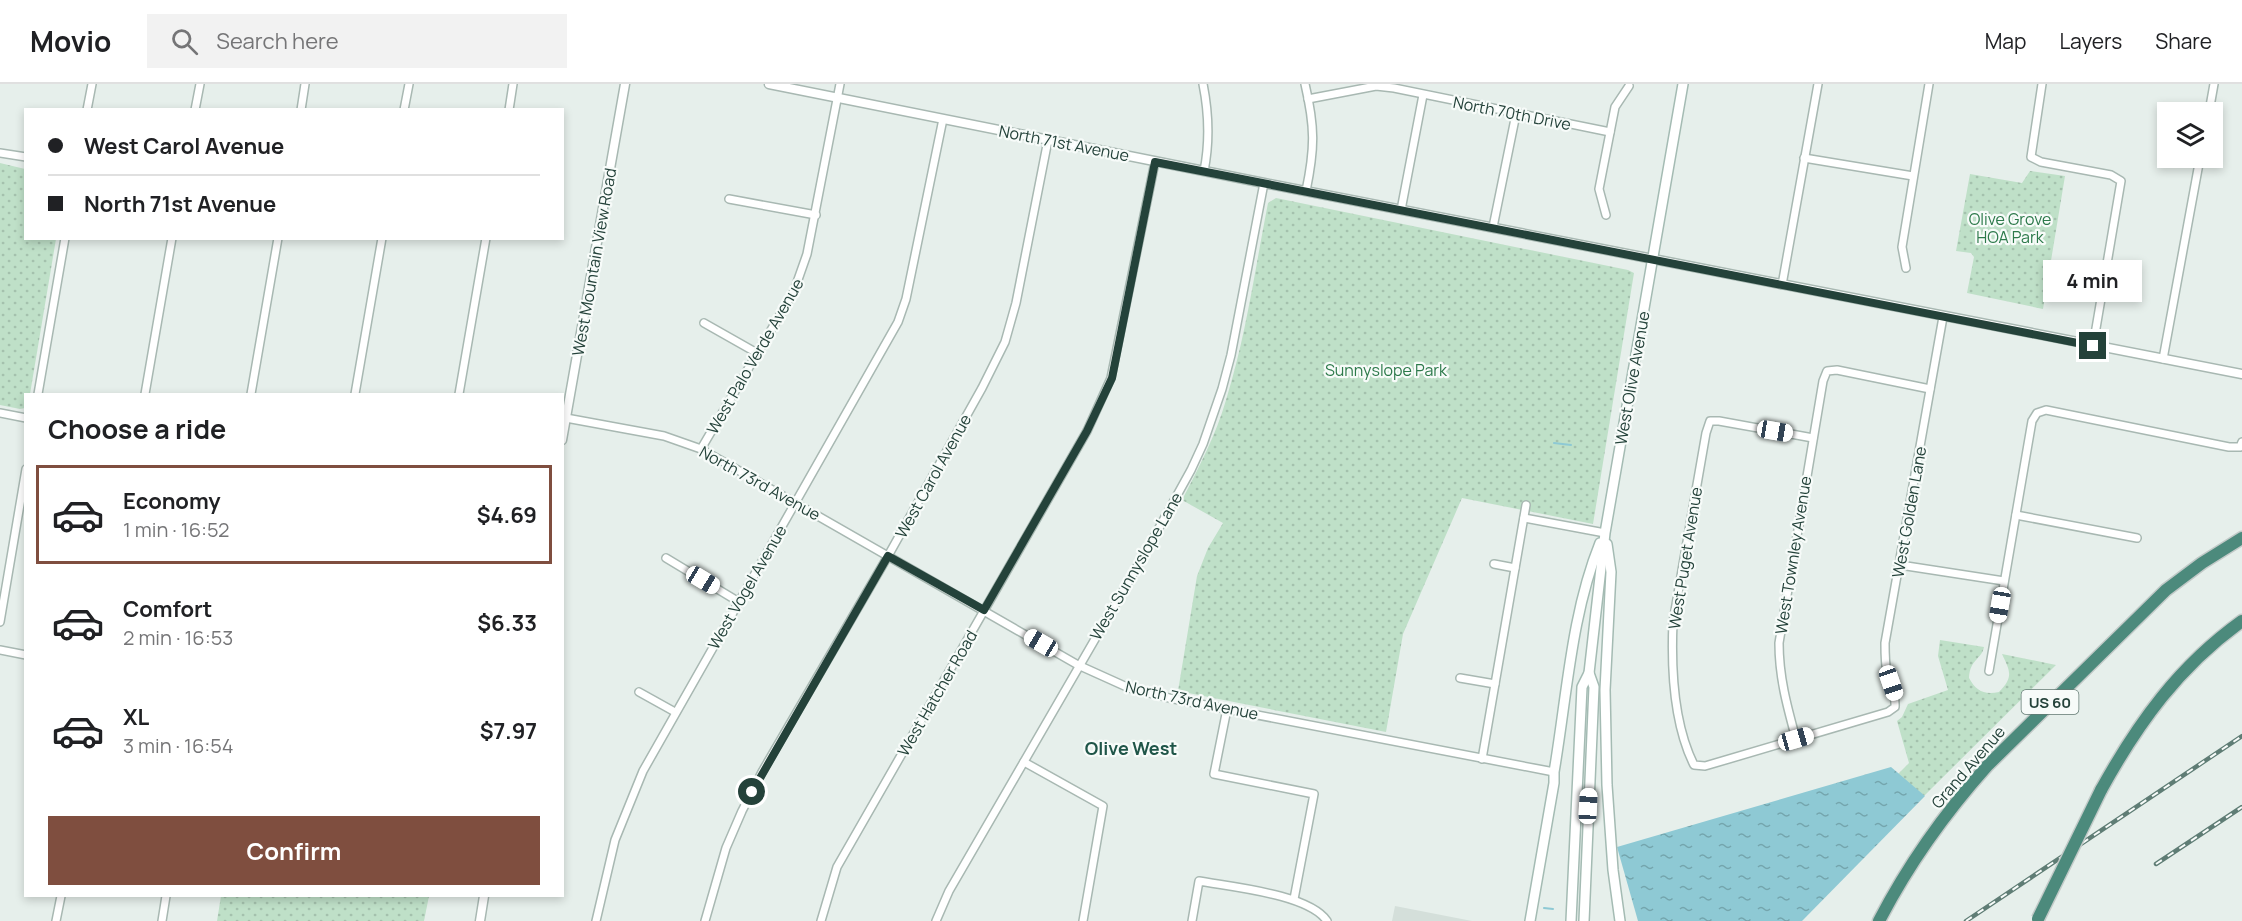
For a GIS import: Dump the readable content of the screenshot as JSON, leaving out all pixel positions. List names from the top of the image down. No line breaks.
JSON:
{"streets":{"highway":["US 60","Grand Avenue"],"main road":["West Olive Avenue"],"street":["North 70th Drive","North 71st Avenue","West Mountain View Road","West Palo Verde Avenue","West Carol Avenue","North 73rd Avenue","West Golden Lane","West Townley Avenue","West Puget Avenue","West Sunnyslope Lane","West Vogel Avenue","West Hatcher Road"]},"crossings":[["North 71st Avenue","West Palo Verde Avenue"],["North 71st Avenue","West Olive Avenue"],["North 71st Avenue","West Carol Avenue"],["North 71st Avenue","West Golden Lane"],["North 71st Avenue","West Sunnyslope Lane"],["North 71st Avenue","West Vogel Avenue"],["North 71st Avenue","West Hatcher Road"],["West Mountain View Road","North 73rd Avenue"],["West Palo Verde Avenue","North 73rd Avenue"],["West Carol Avenue","North 73rd Avenue"],["North 73rd Avenue","West Sunnyslope Lane"],["North 73rd Avenue","West Vogel Avenue"],["North 73rd Avenue","West Hatcher Road"],["West Golden Lane","West Townley Avenue"],["West Golden Lane","West Puget Avenue"],["West Townley Avenue","West Puget Avenue"]],"districts":["Olive West"],"parks":["Olive Grove HOA Park","Sunnyslope Park"],"page":{"header":"Movio","search":"Search here","nav":["Map","Layers","Share"],"banner":["West Carol Avenue","North 71st Avenue"],"bubble":"4 min","heading":"Choose a ride","list":[{"name":"Economy","note":"1 min · 16:52","value":"$4.69"},{"name":"Comfort","note":"2 min · 16:53","value":"$6.33"},{"name":"XL","note":"3 min · 16:54","value":"$7.97"}],"buttons":"Confirm"}}
